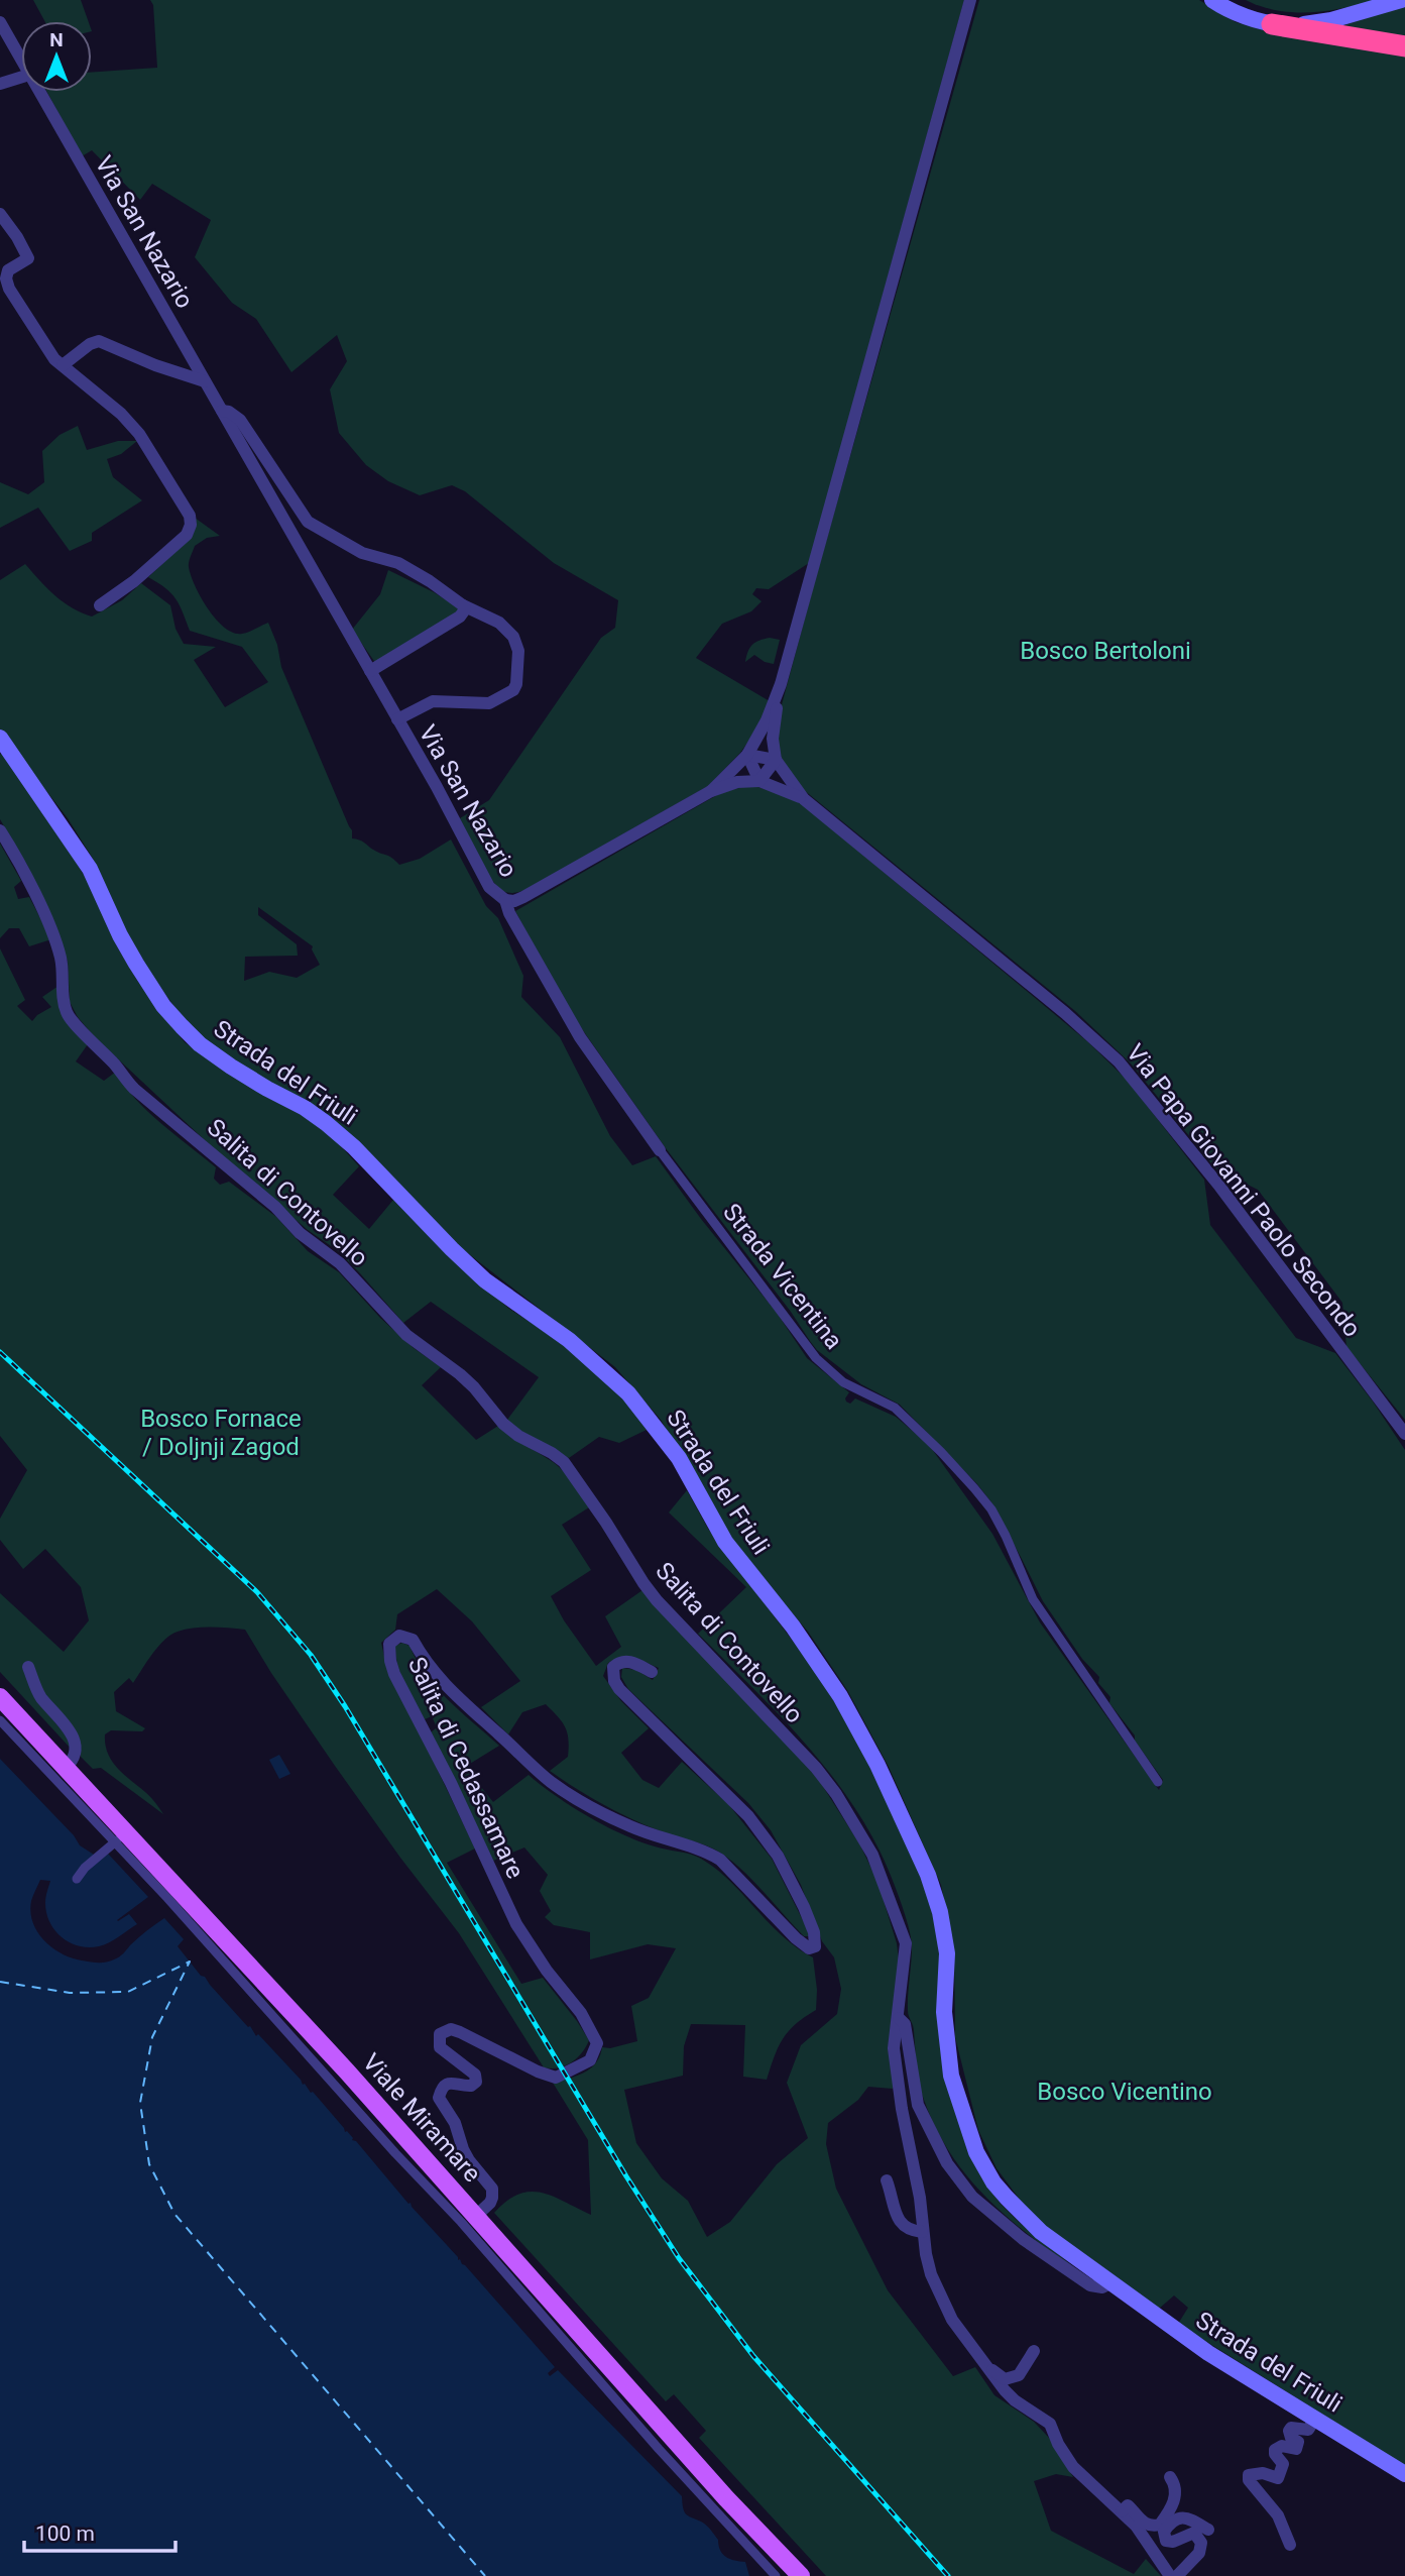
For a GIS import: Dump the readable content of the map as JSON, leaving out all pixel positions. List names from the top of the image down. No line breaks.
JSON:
{"streets":{"main road":["Strada del Friuli","Viale Miramare"],"street":["Via San Nazario","Via Papa Giovanni Paolo Secondo","Salita di Contovello","Strada Vicentina","Salita di Cedassamare"]},"crossings":[["Via San Nazario","Strada Vicentina"],["Strada del Friuli","Salita di Contovello"],["Salita di Cedassamare","Viale Miramare"]],"parks":["Bosco Bertoloni","Bosco Fornace / Doljnji Zagod","Bosco Vicentino"],"scale_bar":"100 m","north":"top"}
